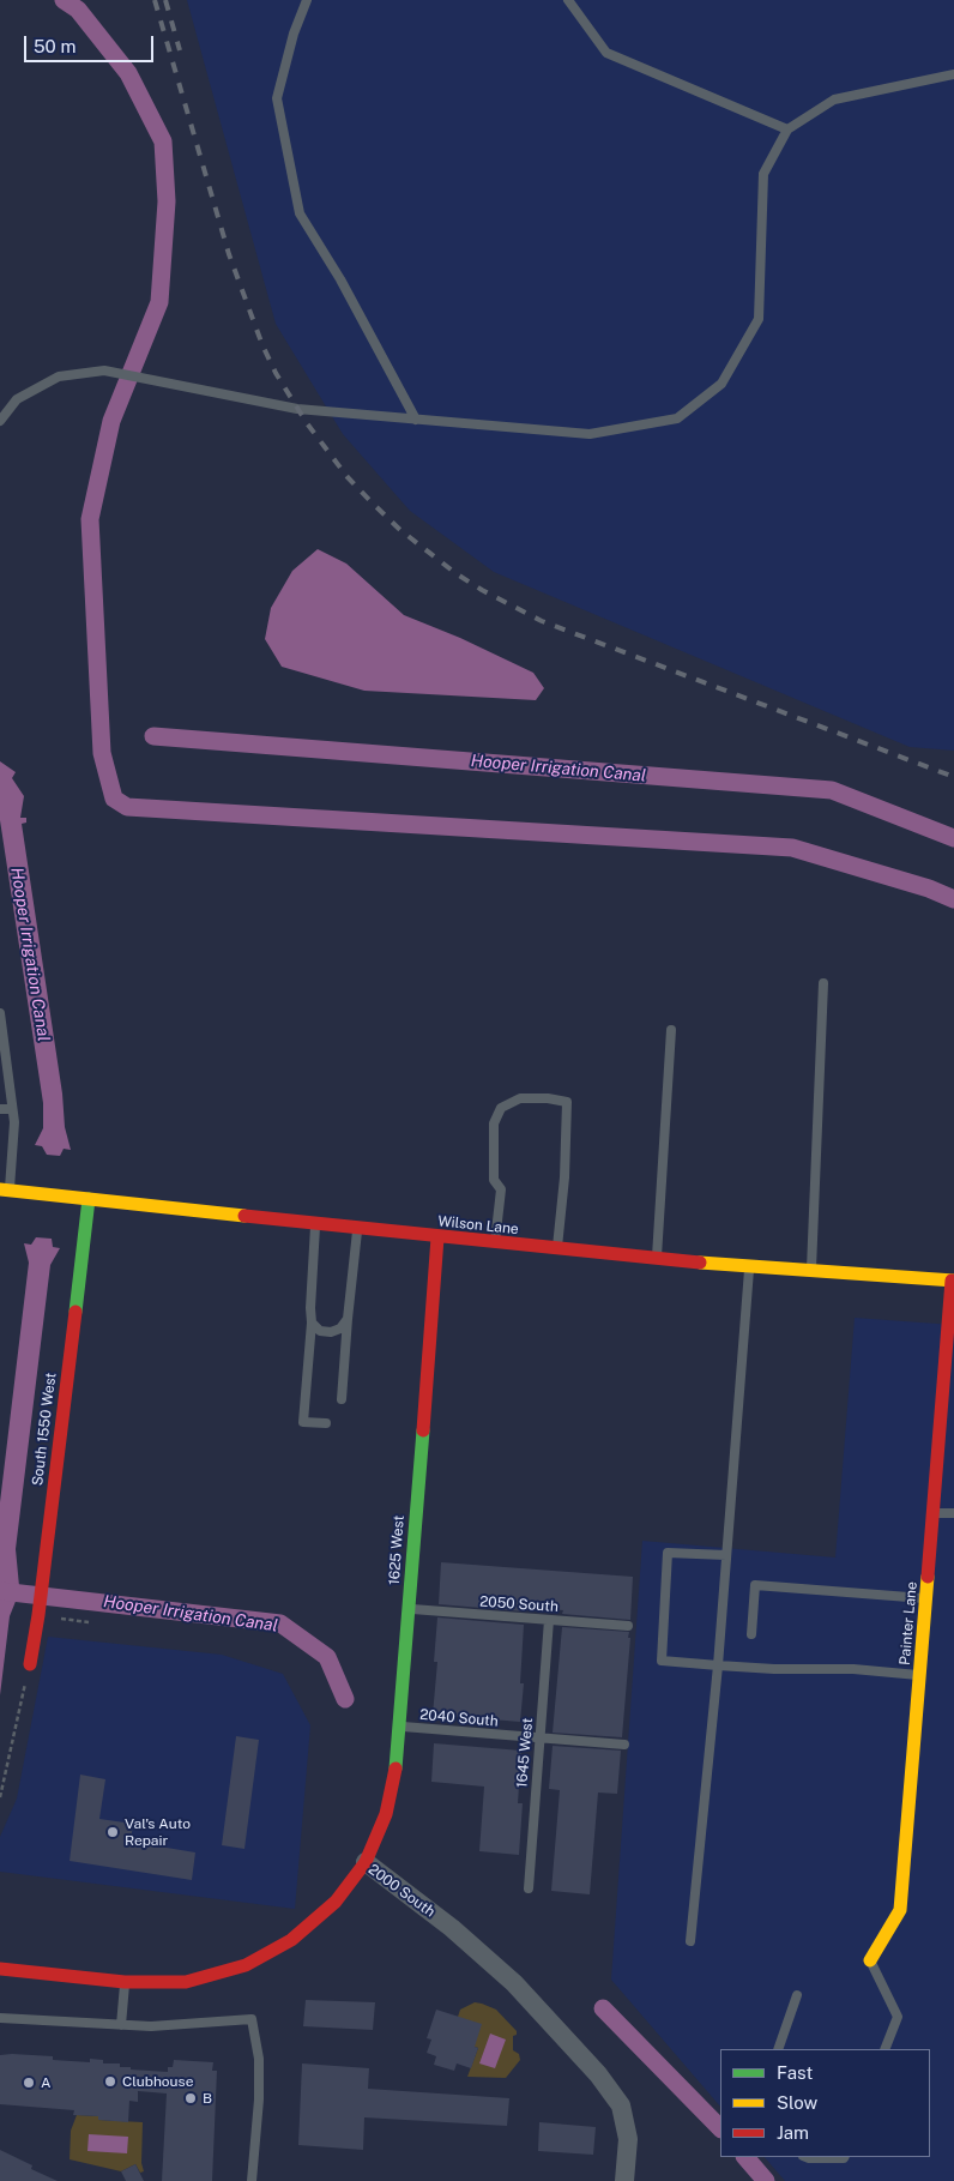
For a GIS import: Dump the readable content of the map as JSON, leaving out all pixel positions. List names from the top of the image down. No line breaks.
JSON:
{"streets":{"street":["Wilson Lane","South 1550 West","1625 West","Painter Lane","2000 South"],"lane":["2050 South","2040 South","1645 West"]},"crossings":[["Wilson Lane","South 1550 West"],["Wilson Lane","1625 West"],["Wilson Lane","Painter Lane"],["1625 West","2050 South"],["1625 West","2040 South"],["1625 West","2000 South"],["2050 South","1645 West"],["2040 South","1645 West"]],"water":["Hooper Irrigation Canal"],"places":["Val's Auto Repair","Clubhouse","A","B"],"legend":["Fast","Slow","Jam"],"scale_bar":"50 m"}
